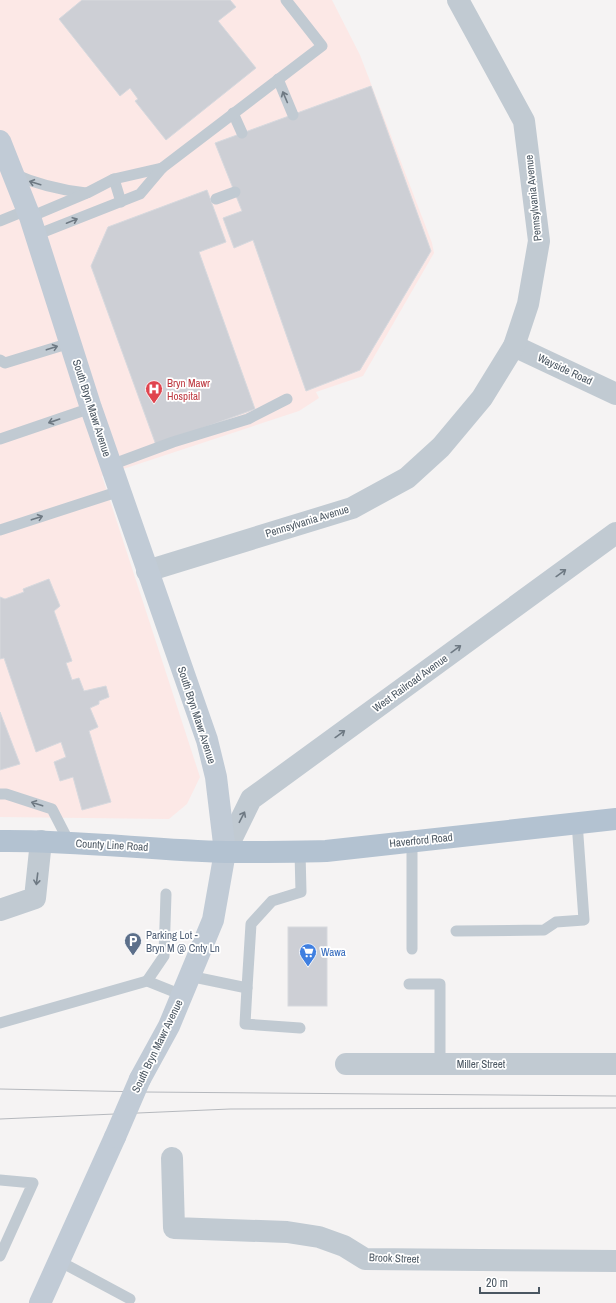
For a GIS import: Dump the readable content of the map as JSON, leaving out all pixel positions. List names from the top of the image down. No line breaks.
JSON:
{"streets":{"main road":["South Bryn Mawr Avenue","Haverford Road","County Line Road"],"street":["Pennsylvania Avenue","Wayside Road","West Railroad Avenue","Miller Street","Brook Street"]},"crossings":[["Pennsylvania Avenue","Wayside Road"],["Pennsylvania Avenue","South Bryn Mawr Avenue"],["South Bryn Mawr Avenue","West Railroad Avenue"],["South Bryn Mawr Avenue","Haverford Road"],["South Bryn Mawr Avenue","County Line Road"],["West Railroad Avenue","Haverford Road"],["West Railroad Avenue","County Line Road"],["Haverford Road","County Line Road"]],"one_way":["West Railroad Avenue"],"places":{"hospital":["Bryn Mawr Hospital"],"parking":["Parking Lot - Bryn M @ Cnty Ln"],"supermarket":["Wawa"]},"scale_bar":"20 m"}
